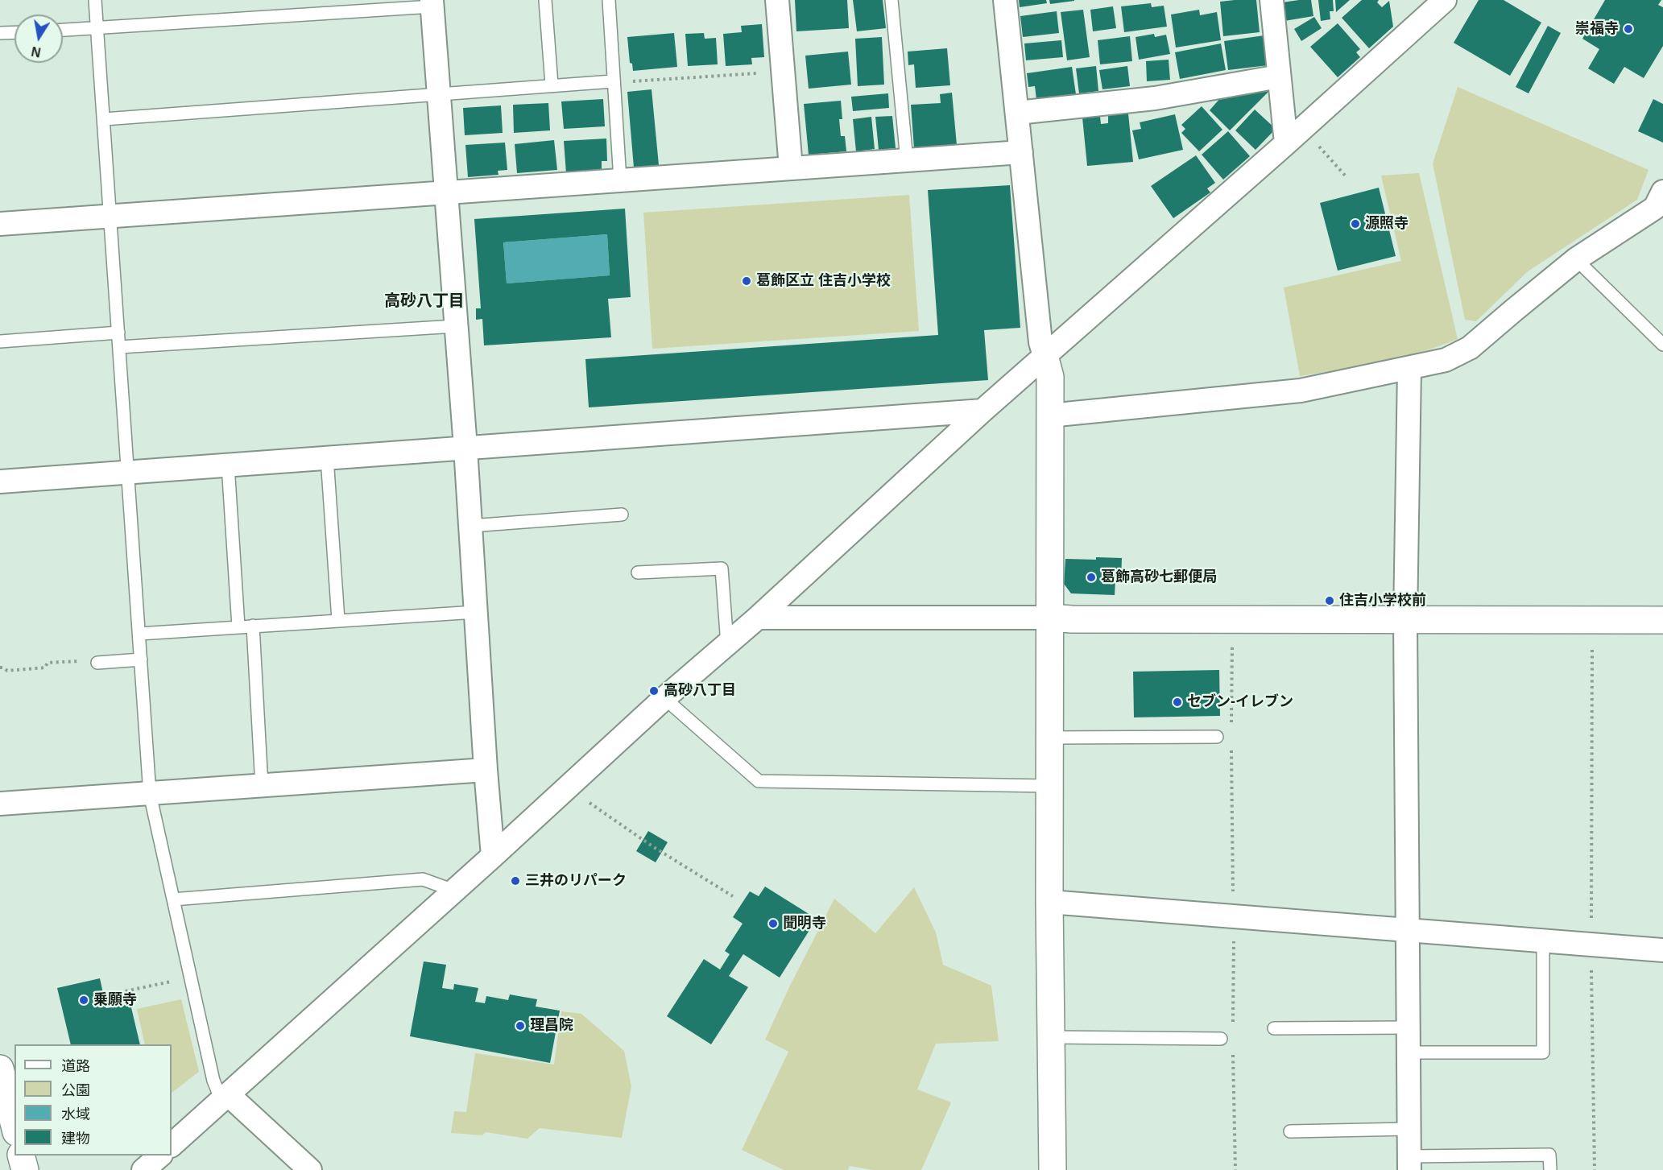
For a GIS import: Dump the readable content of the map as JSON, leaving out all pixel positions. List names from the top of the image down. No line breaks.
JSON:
{"districts":["高砂八丁目"],"places":["崇福寺","源照寺","葛飾区立 住吉小学校","葛飾高砂七郵便局","住吉小学校前","高砂八丁目","セブン-イレブン","三井のリパーク","聞明寺","乗願寺","理昌院"],"legend":["道路","公園","水域","建物"],"north":"bottom"}
